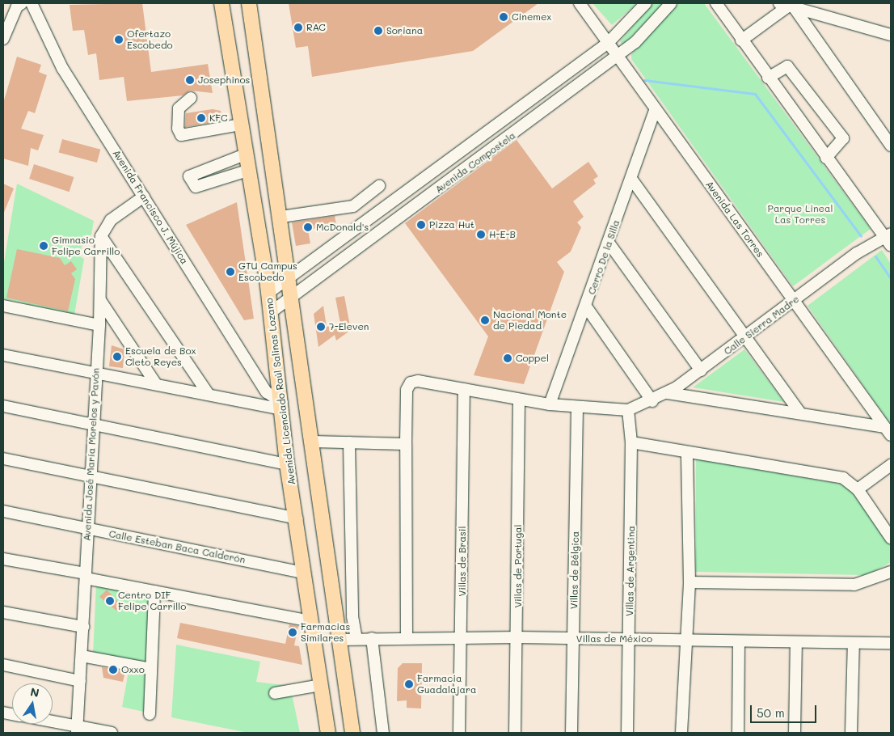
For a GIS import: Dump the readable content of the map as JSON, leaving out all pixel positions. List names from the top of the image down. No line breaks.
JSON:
{"streets":{"main road":["Avenida Licenciado Raúl Salinas Lozano"],"street":["Avenida Compostela","Avenida Francisco J. Mújica","Avenida Las Torres","Cerro De la Silla","Calle Sierra Madre","Avenida José María Morelos y Pavón","Calle Esteban Baca Calderón","Villas de Brasil","Villas de Portugal","Villas de Bélgica","Villas de Argentina","Villas de México"]},"crossings":[["Avenida Compostela","Avenida Las Torres"],["Avenida Compostela","Avenida Licenciado Raúl Salinas Lozano"],["Avenida Francisco J. Mújica","Avenida Licenciado Raúl Salinas Lozano"],["Avenida Las Torres","Cerro De la Silla"],["Avenida Las Torres","Calle Sierra Madre"],["Calle Sierra Madre","Villas de Argentina"],["Avenida Licenciado Raúl Salinas Lozano","Calle Esteban Baca Calderón"],["Avenida José María Morelos y Pavón","Calle Esteban Baca Calderón"],["Villas de Brasil","Villas de México"],["Villas de Portugal","Villas de México"],["Villas de Bélgica","Villas de México"],["Villas de Argentina","Villas de México"]],"parks":["Parque Lineal Las Torres"],"places":["Cinemex","RAC","Soriana","Ofertazo Escobedo","Josephinos","KFC","Pizza Hut","McDonald's","H-E-B","Gimnasio Felipe Carrillo","GTU Campus Escobedo","Nacional Monte de Piedad","7-Eleven","Escuela de Box Cleto Reyes","Coppel","Centro DIF Felipe Carrillo","Farmacias Similares","Oxxo","Farmacia Guadalajara"],"scale_bar":"50 m","north":"top"}
